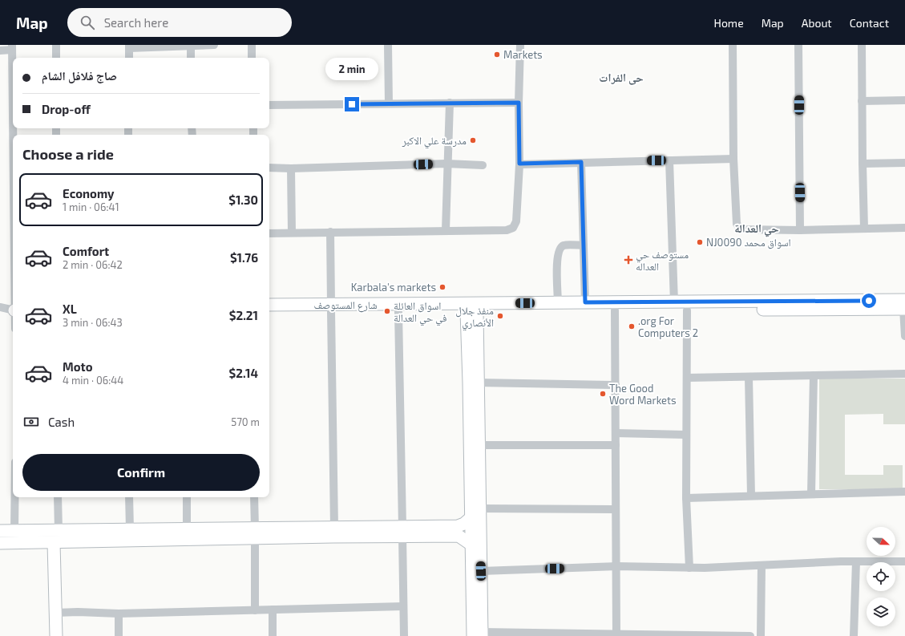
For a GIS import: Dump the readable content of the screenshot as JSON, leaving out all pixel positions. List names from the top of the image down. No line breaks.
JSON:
{"streets":{"street":["شارع المستوصف"]},"districts":["حی الفرات","حي العدالة"],"places":{"other":["Markets","مدرسة علي الاكبر","NJ0090 اسواق محمد","Karbala's markets","اسواق العائلة في حي العدالة","منفذ جلال الأنصاري",".org For Computers 2","The Good Word Markets"],"health":["مستوصف حي العداله"]},"north":"right","page":{"header":"Map","search":"Search here","nav":["Home","Map","About","Contact"],"bubble":"2 min","banner":["صاج فلافل الشام","Drop-off"],"heading":"Choose a ride","list":[{"name":"Economy","note":"1 min · 06:41","value":"$1.30"},{"name":"Comfort","note":"2 min · 06:42","value":"$1.76"},{"name":"XL","note":"3 min · 06:43","value":"$2.21"},{"name":"Moto","note":"4 min · 06:44","value":"$2.14"}],"pay":["Cash","570 m"],"buttons":"Confirm"}}
